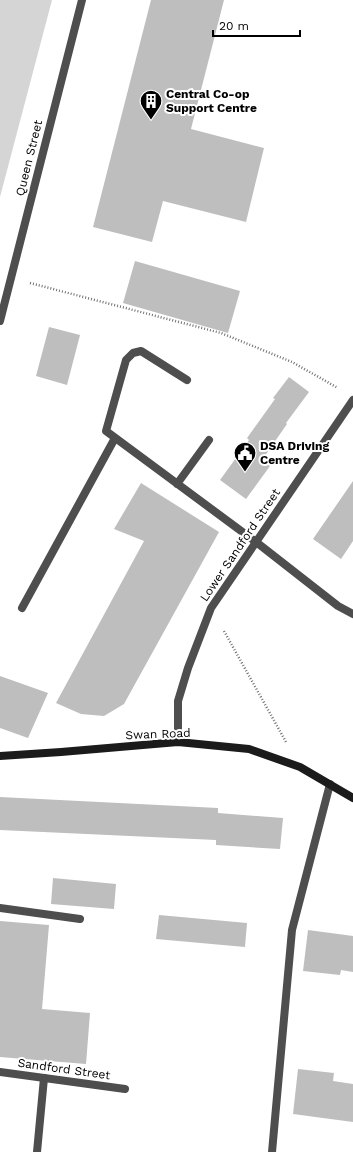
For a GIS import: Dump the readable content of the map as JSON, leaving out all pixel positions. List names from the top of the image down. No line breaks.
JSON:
{"streets":{"street":["Queen Street","Lower Sandford Street","Swan Road","Sandford Street"]},"crossings":[["Lower Sandford Street","Swan Road"]],"places":{"building":["Central Co-op Support Centre"],"public building":["DSA Driving Centre"]},"scale_bar":"20 m"}
